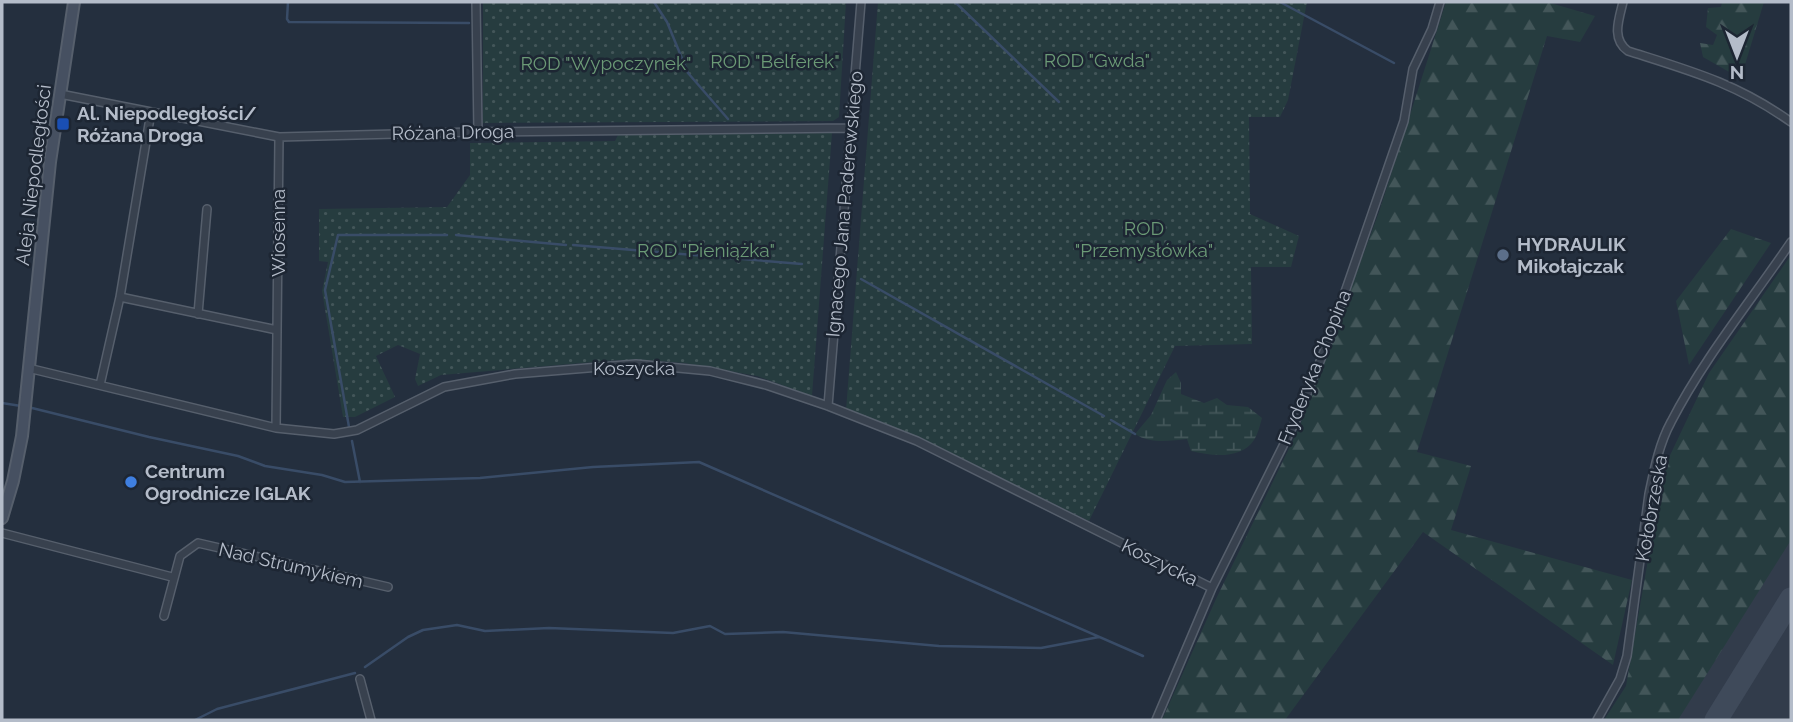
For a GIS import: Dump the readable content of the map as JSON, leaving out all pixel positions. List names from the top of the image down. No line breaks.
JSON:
{"streets":{"street":["Różana Droga","Aleja Niepodległości","Ignacego Jana Paderewskiego","Wiosenna","Fryderyka Chopina","Koszycka","Kołobrzeska","Nad Strumykiem"]},"crossings":[["Różana Droga","Aleja Niepodległości"],["Różana Droga","Ignacego Jana Paderewskiego"],["Różana Droga","Wiosenna"],["Aleja Niepodległości","Koszycka"],["Ignacego Jana Paderewskiego","Koszycka"],["Wiosenna","Koszycka"],["Fryderyka Chopina","Koszycka"]],"parks":["ROD \"Gwda\"","ROD \"Belferek\"","ROD \"Wypoczynek\"","ROD \"Przemysłówka\"","ROD \"Pieniążka\""],"places":{"transit":["Al. Niepodległości/ Różana Droga"],"other":["HYDRAULIK Mikołajczak","Centrum Ogrodnicze IGLAK"]},"north":"bottom"}
